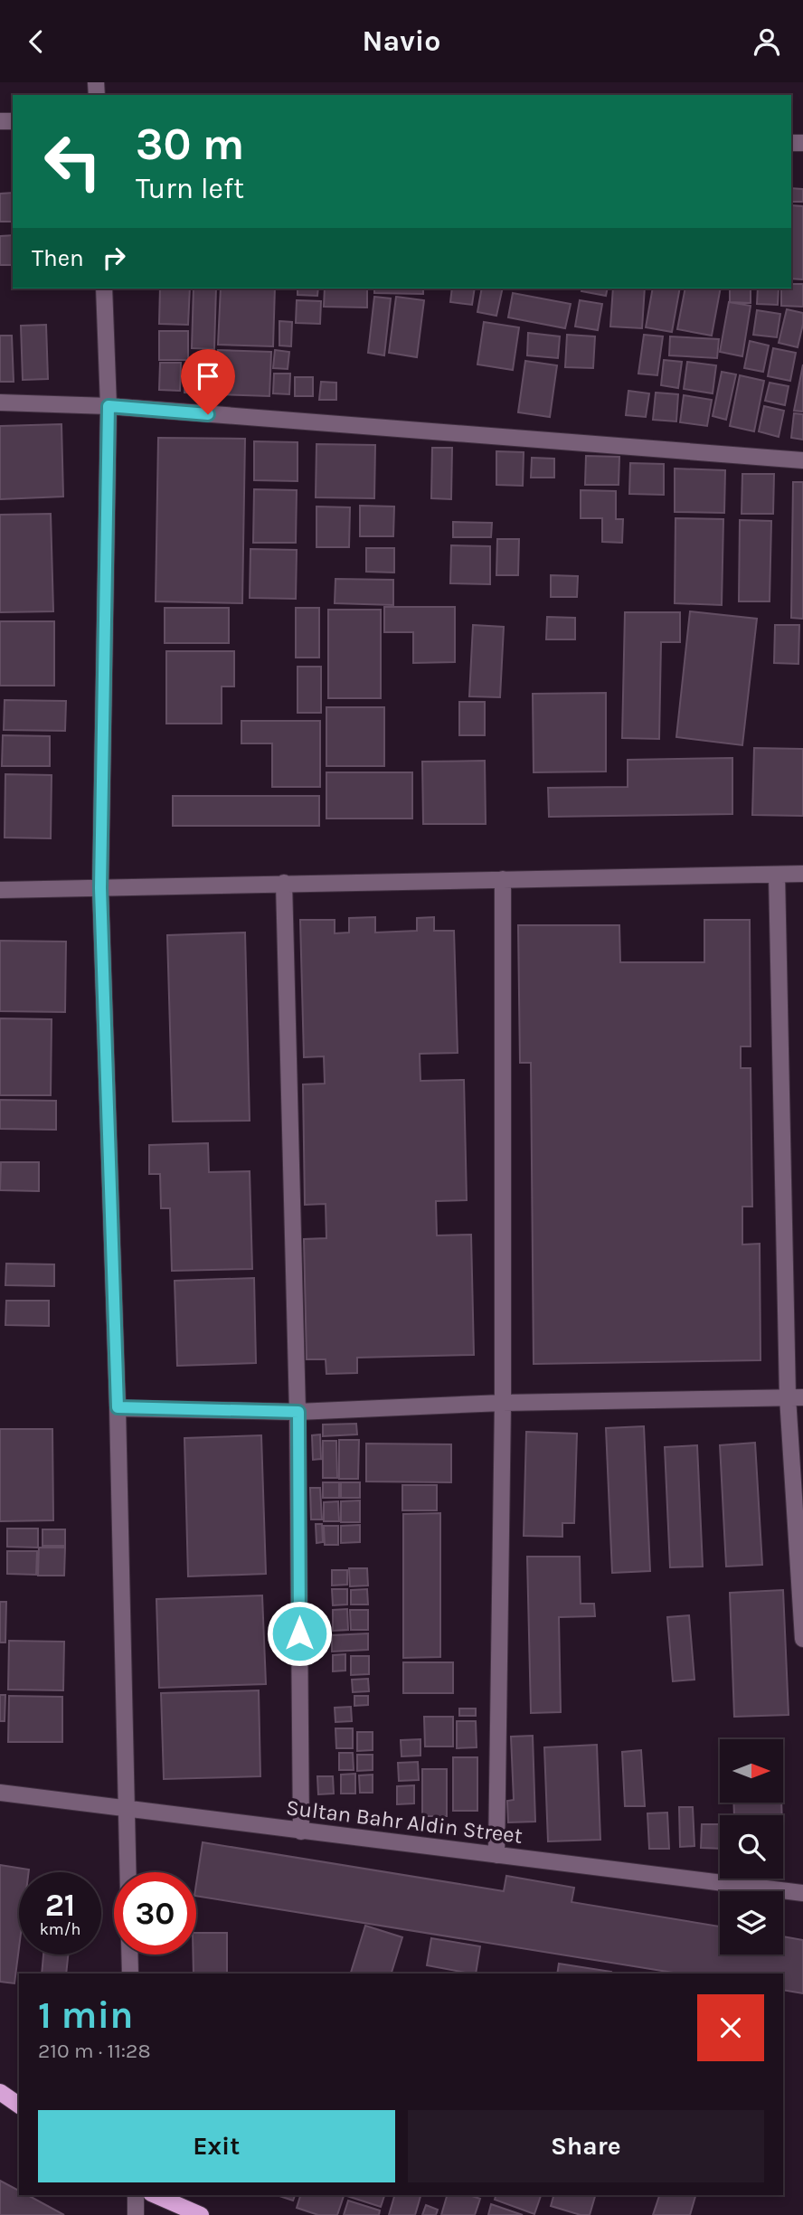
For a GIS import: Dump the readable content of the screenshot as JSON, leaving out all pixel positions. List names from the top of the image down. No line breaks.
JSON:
{"streets":{"street":["Sultan Bahr Aldin Street"]},"north":"right","page":{"header":"Navio","turn":["30 m","Turn left"],"then":"Then","speed":"21 km/h","limit":"30","heading":["1 min","210 m · 11:28"],"buttons":["Exit","Share"]}}
